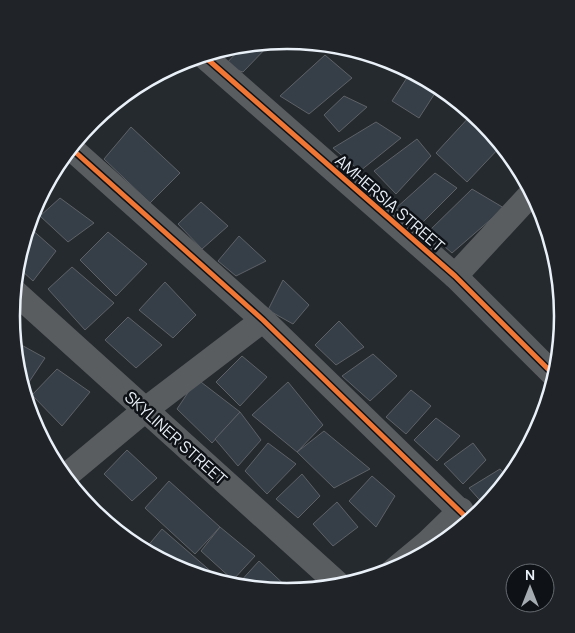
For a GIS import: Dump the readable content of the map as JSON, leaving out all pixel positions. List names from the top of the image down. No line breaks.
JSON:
{"streets":{"street":["AMHERSIA STREET","SKYLINER STREET"]},"north":"top"}
